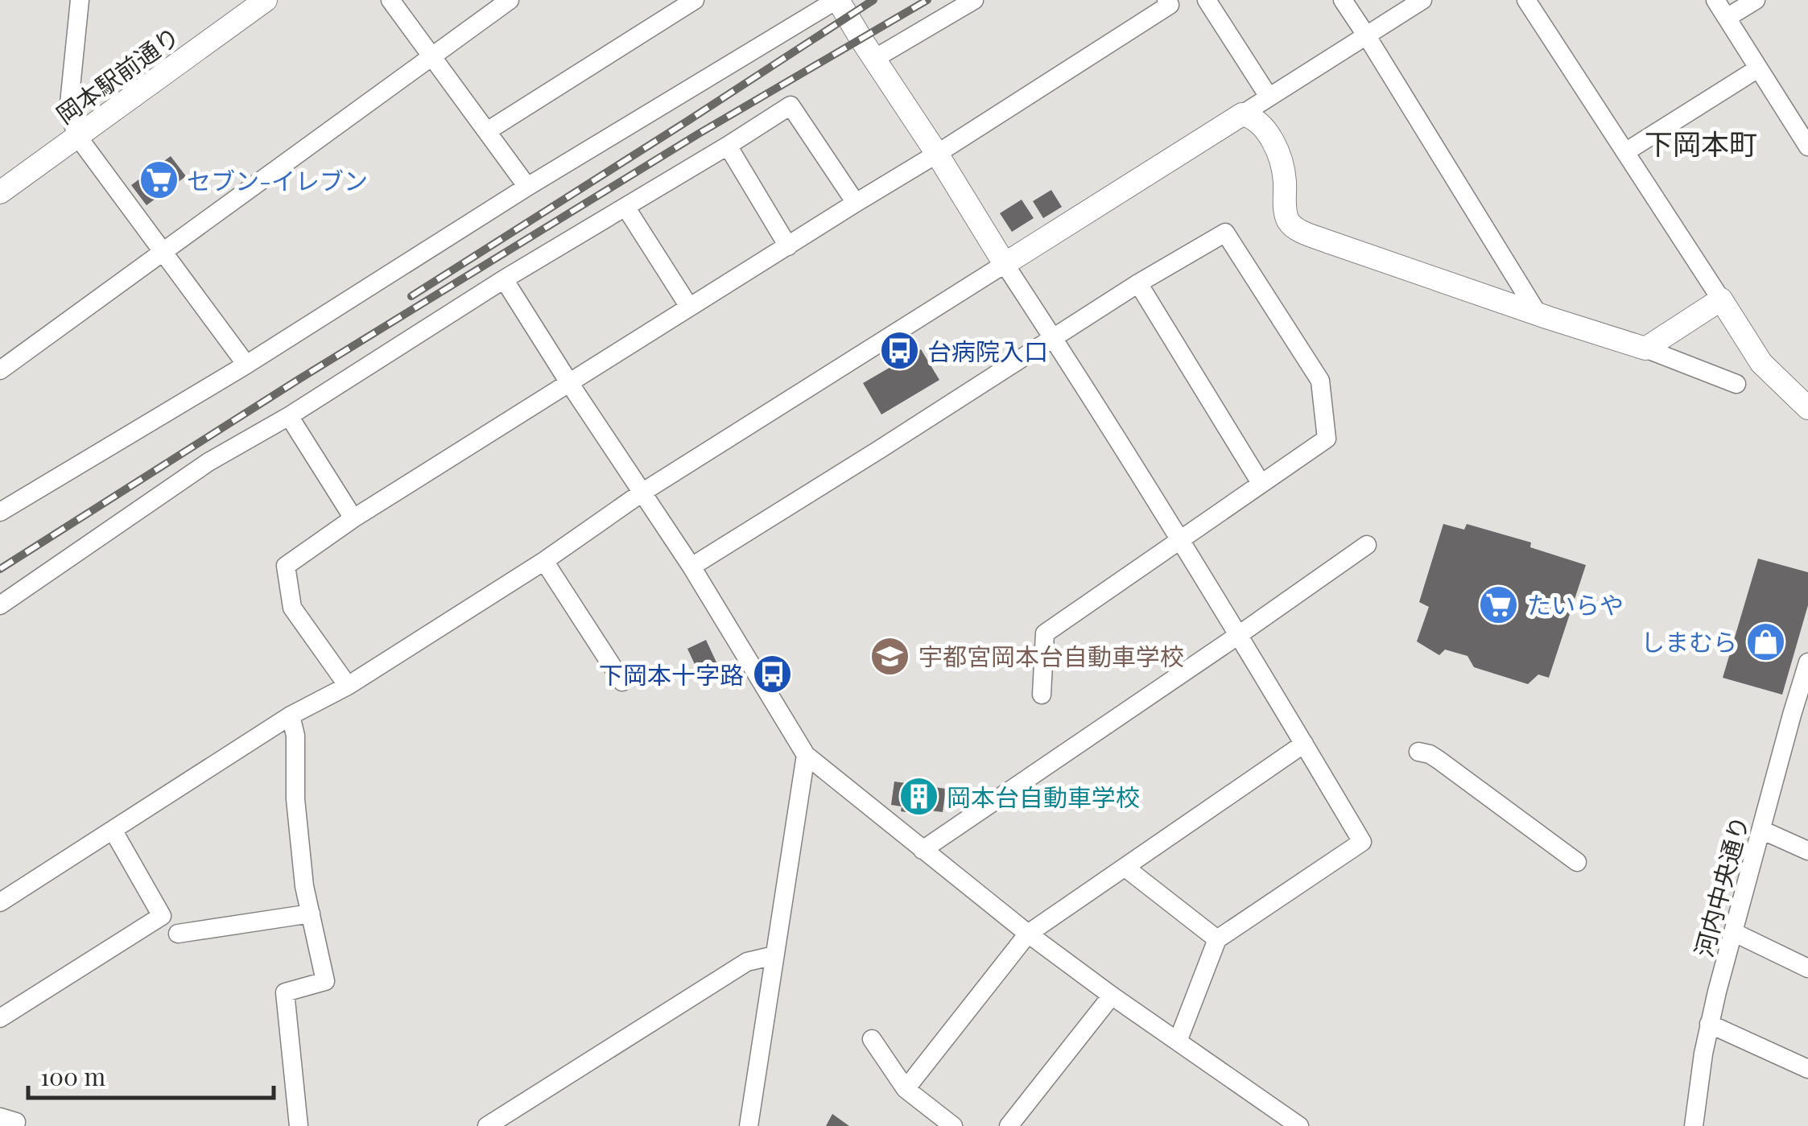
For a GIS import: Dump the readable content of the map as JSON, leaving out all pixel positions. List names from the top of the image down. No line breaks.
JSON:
{"streets":{"main road":["岡本駅前通り"],"street":["河内中央通り"]},"districts":["下岡本町"],"places":{"supermarket":["セブン-イレブン","たいらや"],"bus stop":["台病院入口","下岡本十字路"],"shop":["しまむら"],"school or university":["宇都宮岡本台自動車学校"],"building":["岡本台自動車学校"]},"scale_bar":"100 m"}
